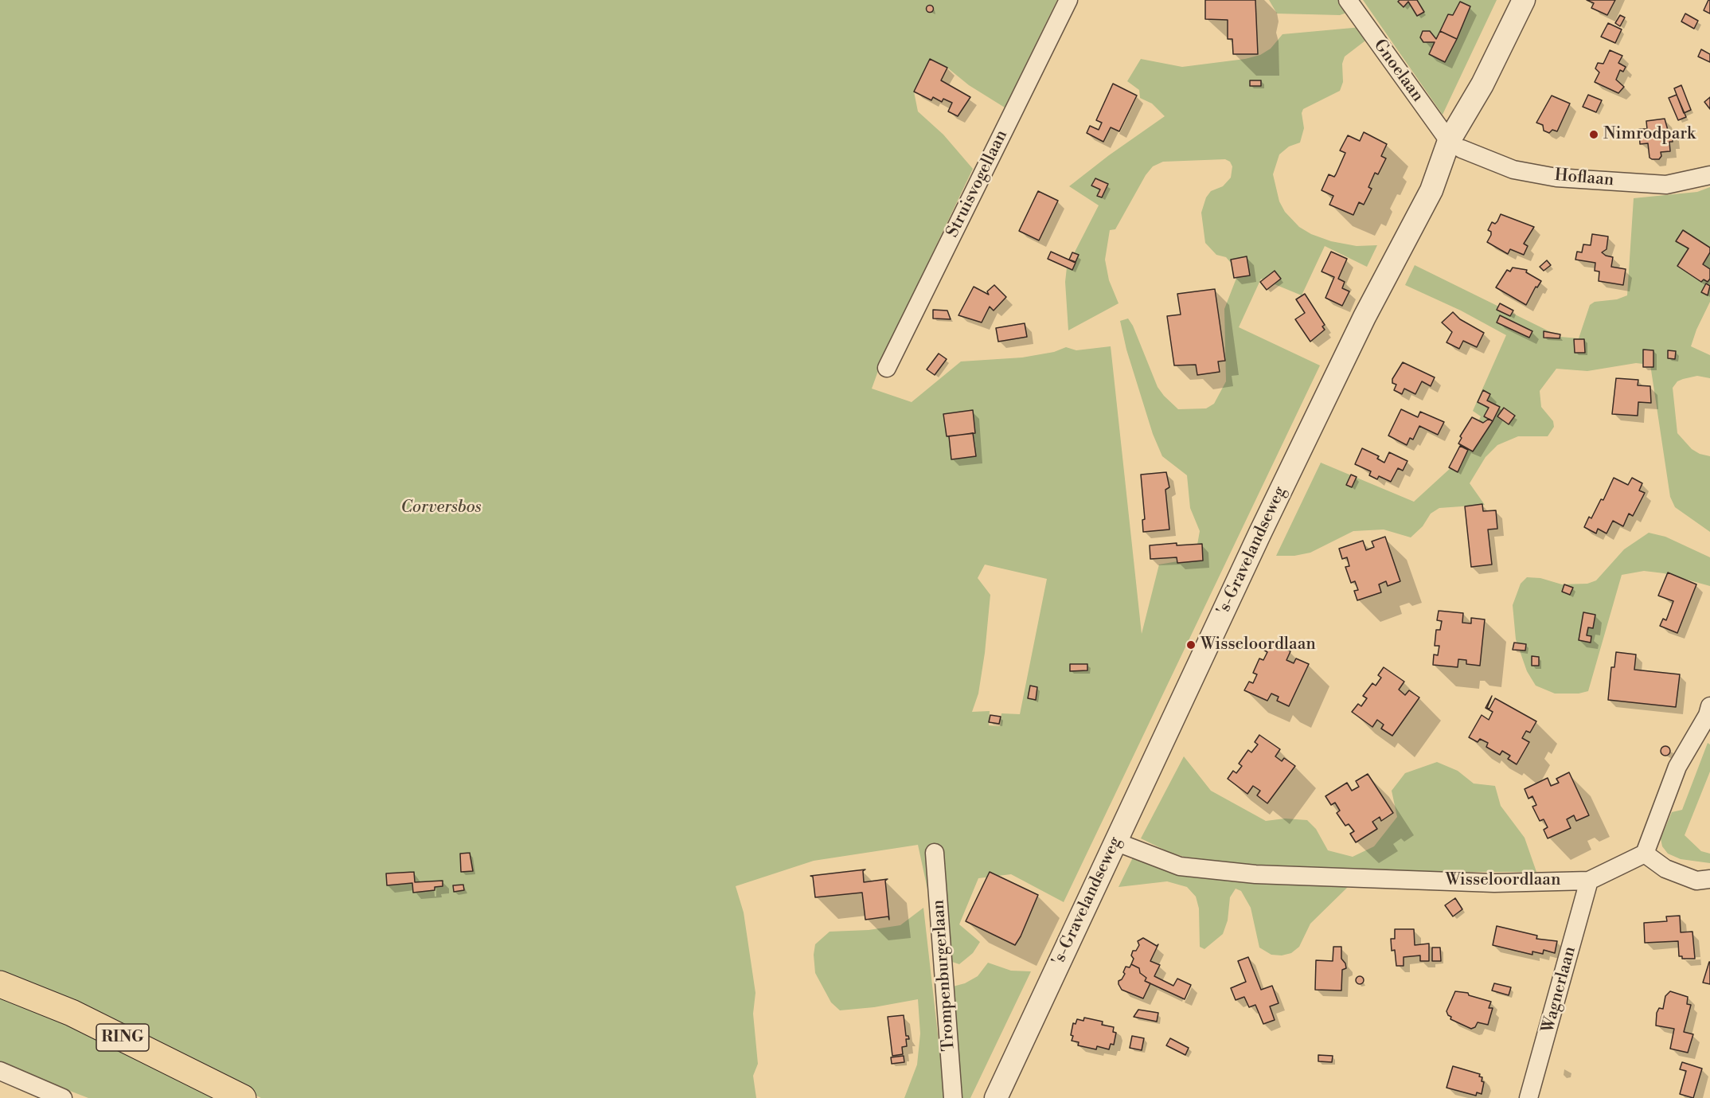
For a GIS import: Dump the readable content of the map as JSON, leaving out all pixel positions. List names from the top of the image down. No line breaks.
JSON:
{"streets":{"main road":["RING"],"street":["Gnoelaan","Hoflaan","Struisvogellaan","'s-Gravelandseweg","Wisseloordlaan","Trompenburgerlaan","Wagnerlaan"]},"crossings":[["Gnoelaan","Hoflaan"],["Gnoelaan","'s-Gravelandseweg"],["Hoflaan","'s-Gravelandseweg"],["'s-Gravelandseweg","Wisseloordlaan"],["Wisseloordlaan","Wagnerlaan"]],"parks":["Corversbos"],"places":["Nimrodpark","Wisseloordlaan"]}
